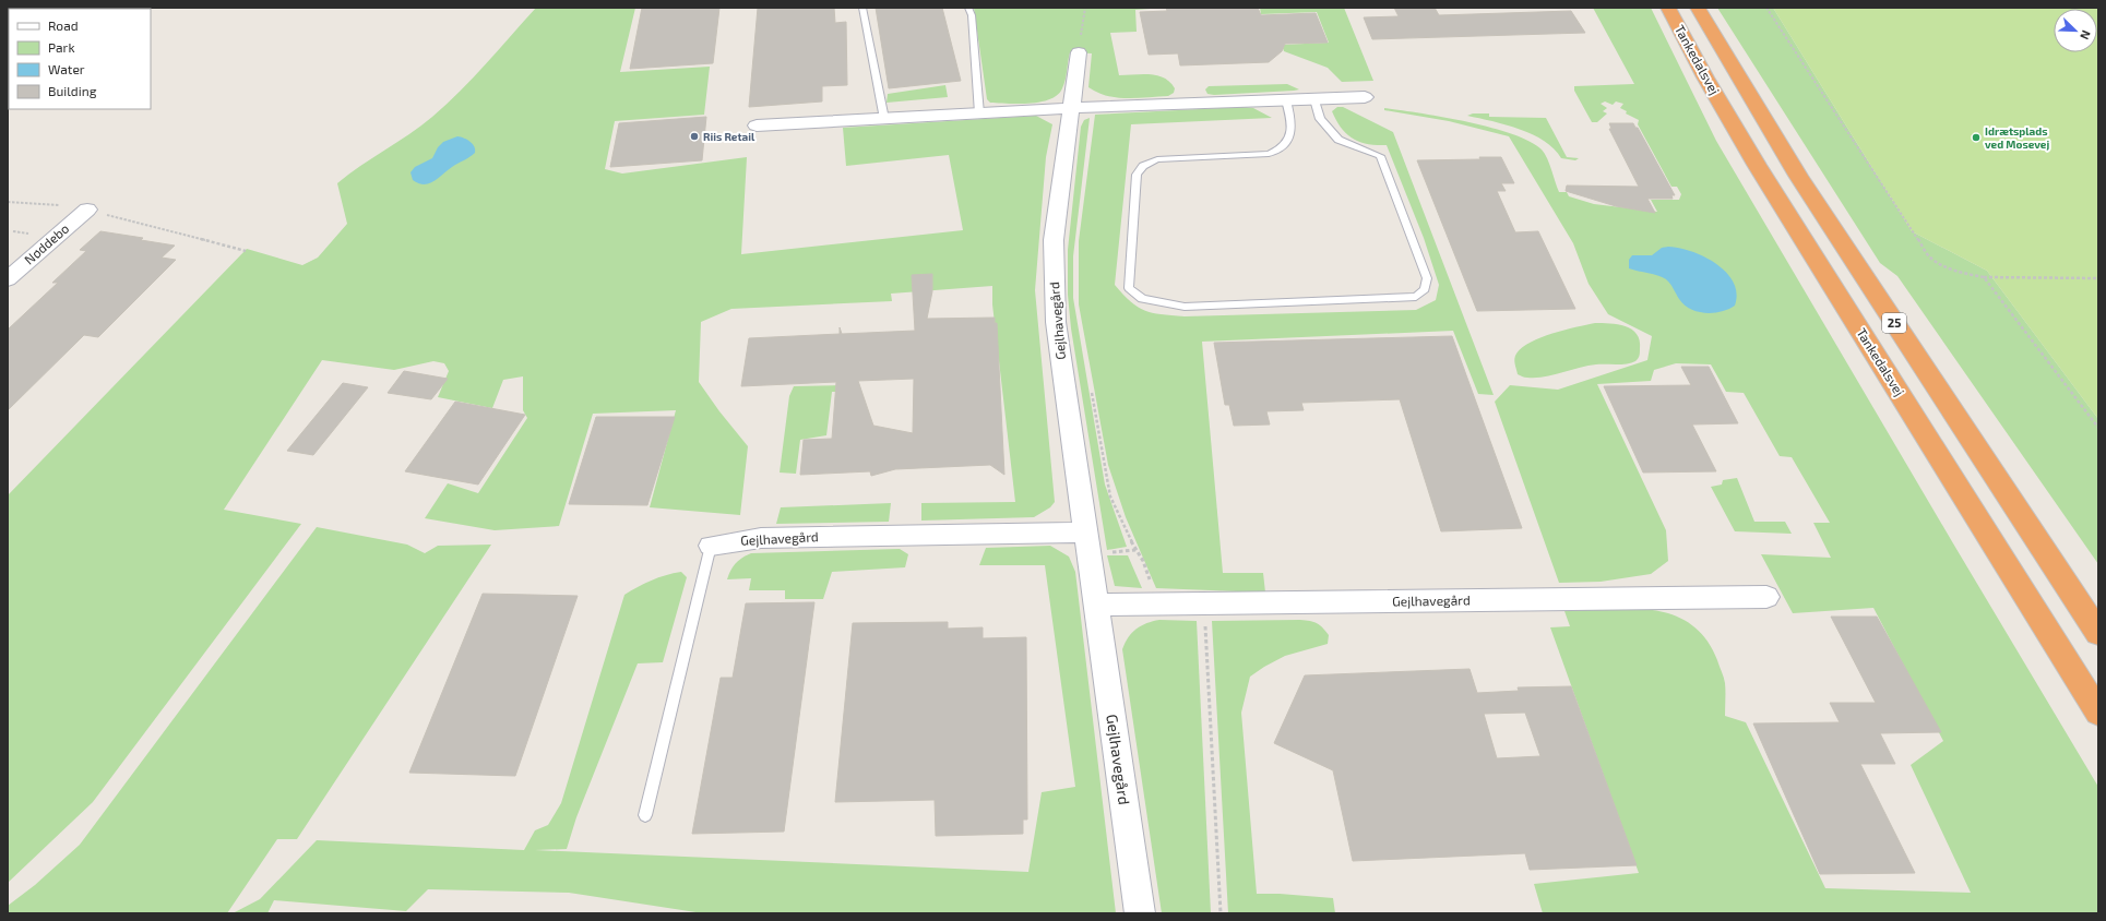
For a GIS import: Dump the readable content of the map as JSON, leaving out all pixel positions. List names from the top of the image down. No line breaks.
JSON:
{"streets":{"highway":["Tankedalsvej","25"],"street":["Nøddebo","Gejlhavegård"]},"places":["Riis Retail","Idrætsplads ved Mosevej"],"legend":["Road","Park","Water","Building"],"north":"bottom right"}
